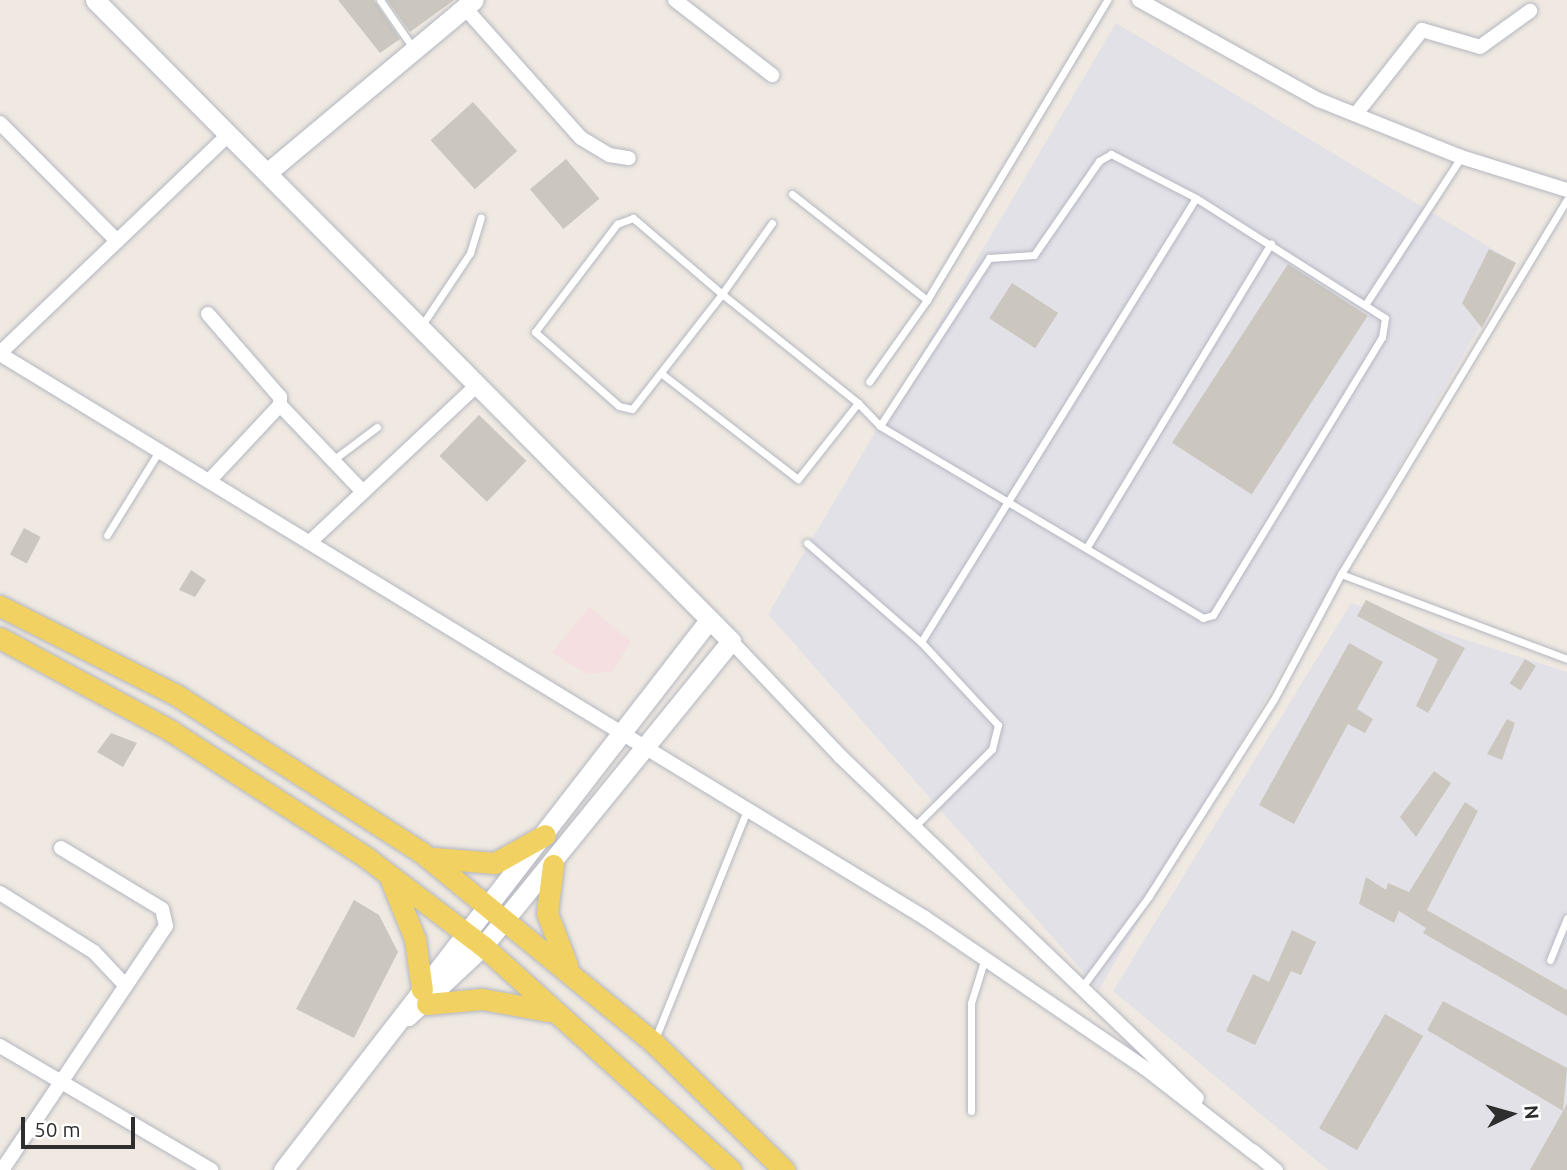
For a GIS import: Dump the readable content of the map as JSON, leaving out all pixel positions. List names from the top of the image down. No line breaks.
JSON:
{"scale_bar":"50 m","north":"right"}
